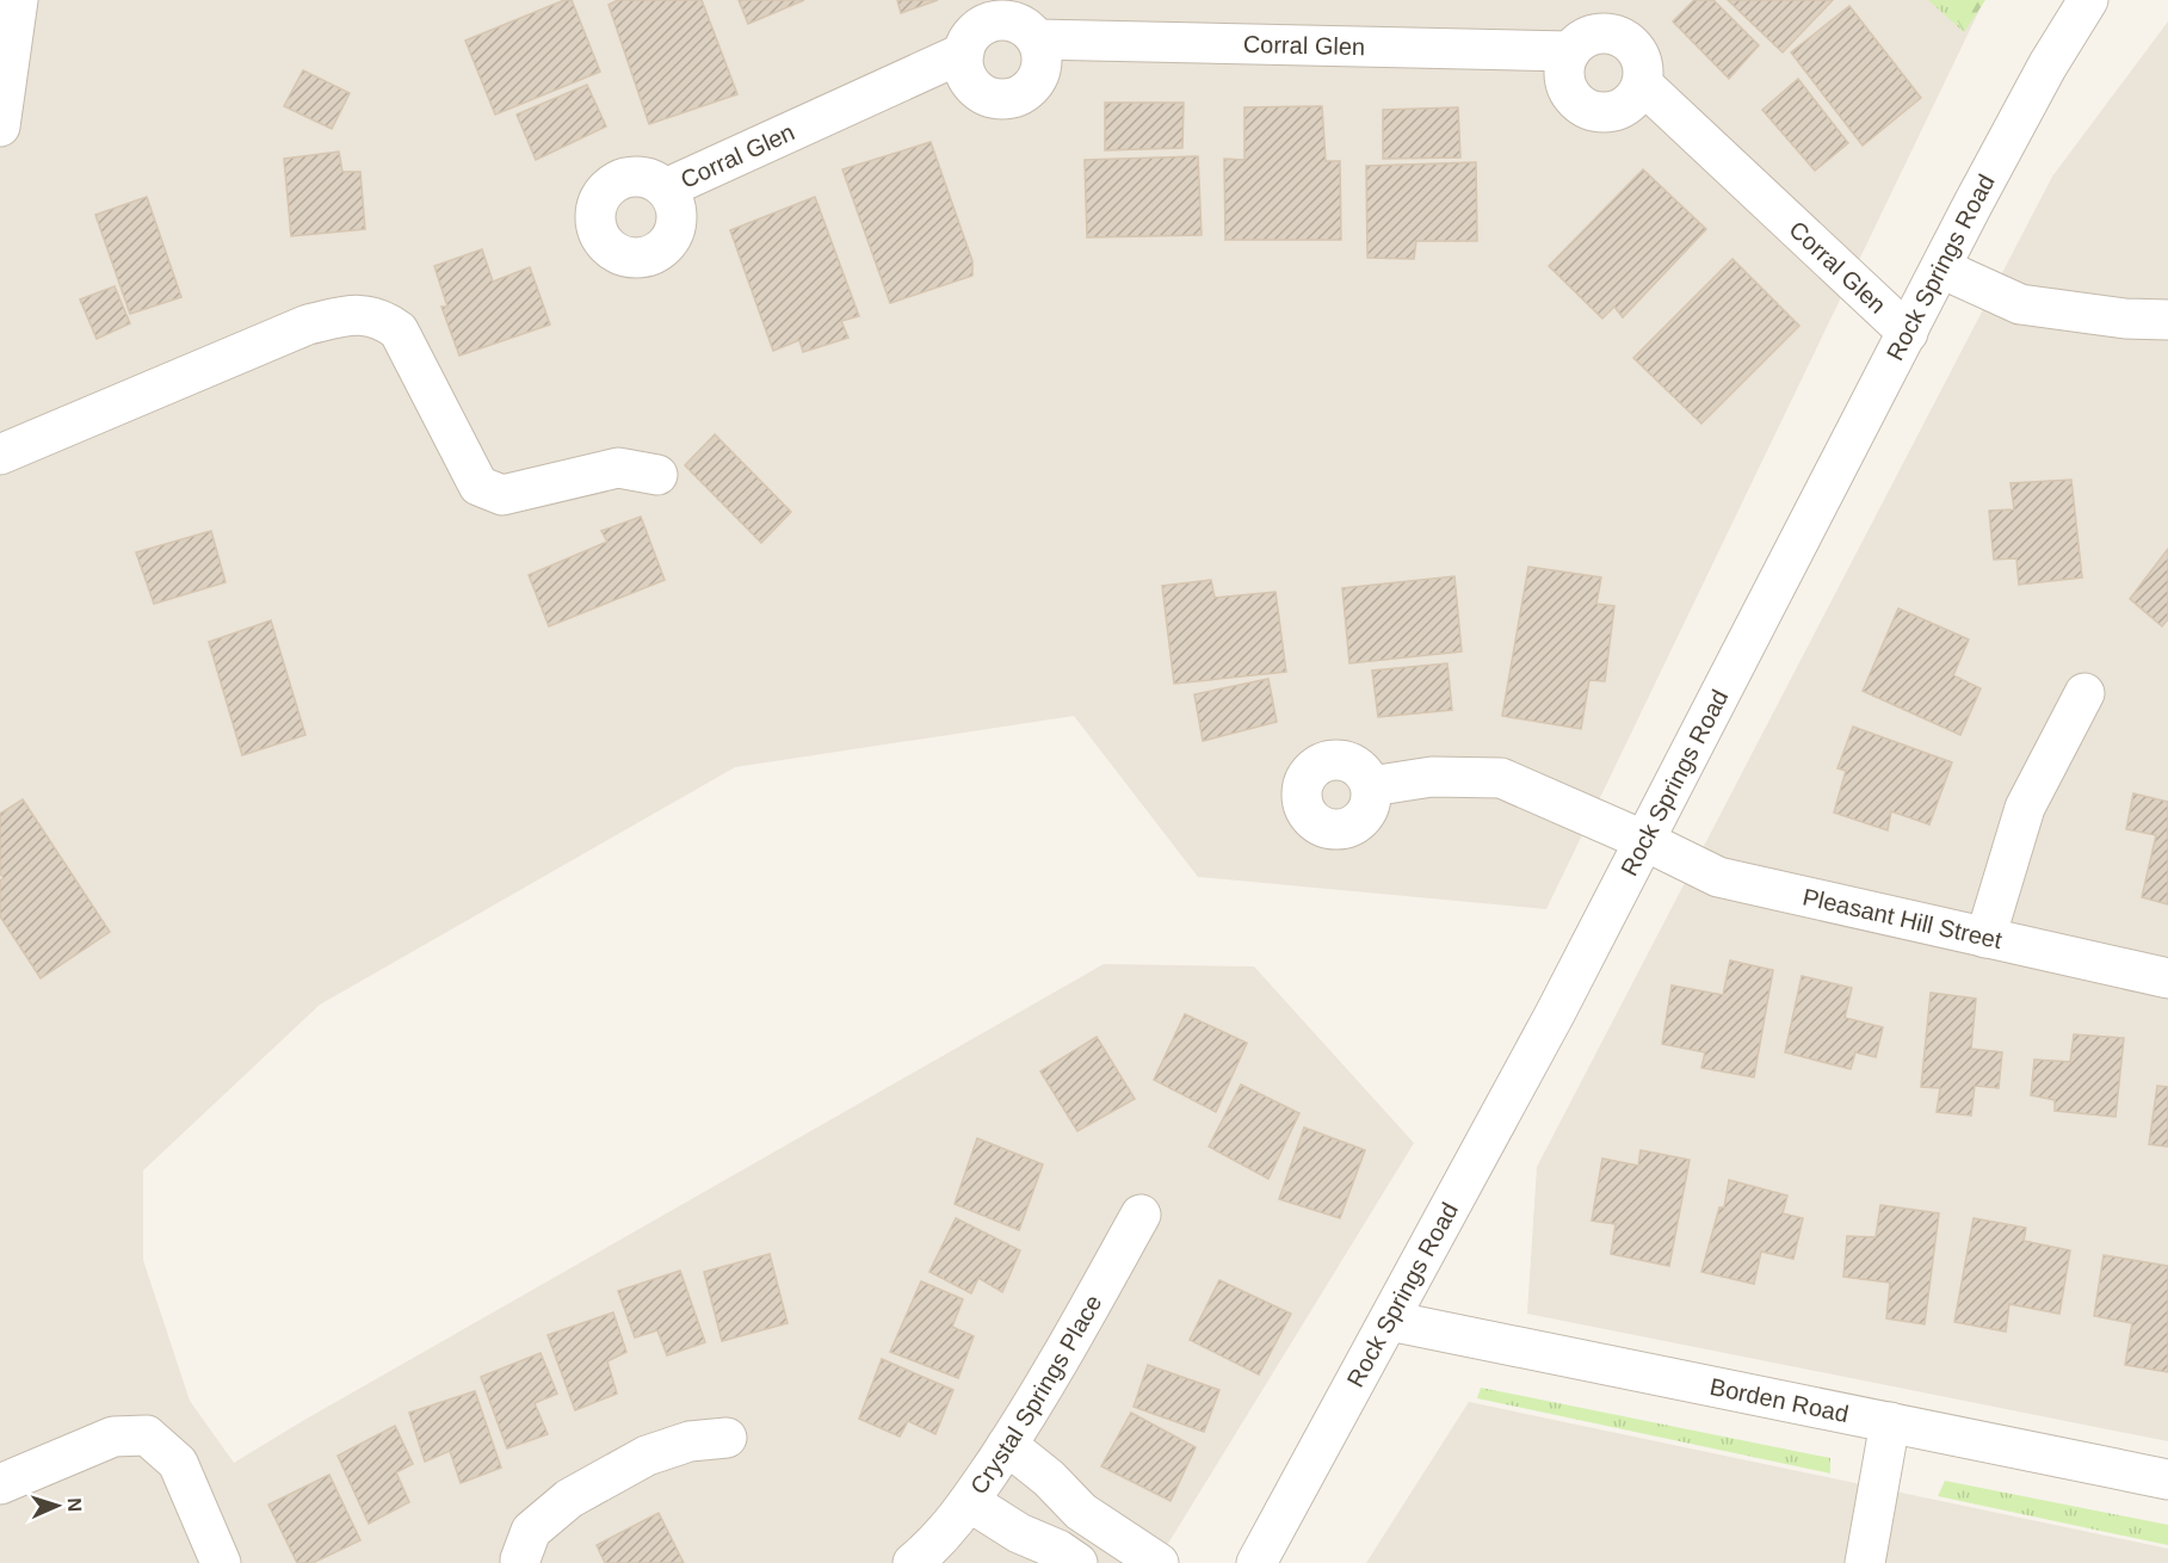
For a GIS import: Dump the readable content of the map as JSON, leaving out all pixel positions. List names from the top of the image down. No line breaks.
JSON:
{"streets":{"street":["Corral Glen","Rock Springs Road","Pleasant Hill Street","Crystal Springs Place","Borden Road"]},"crossings":[["Corral Glen","Rock Springs Road"],["Rock Springs Road","Pleasant Hill Street"],["Rock Springs Road","Borden Road"]],"north":"right"}
